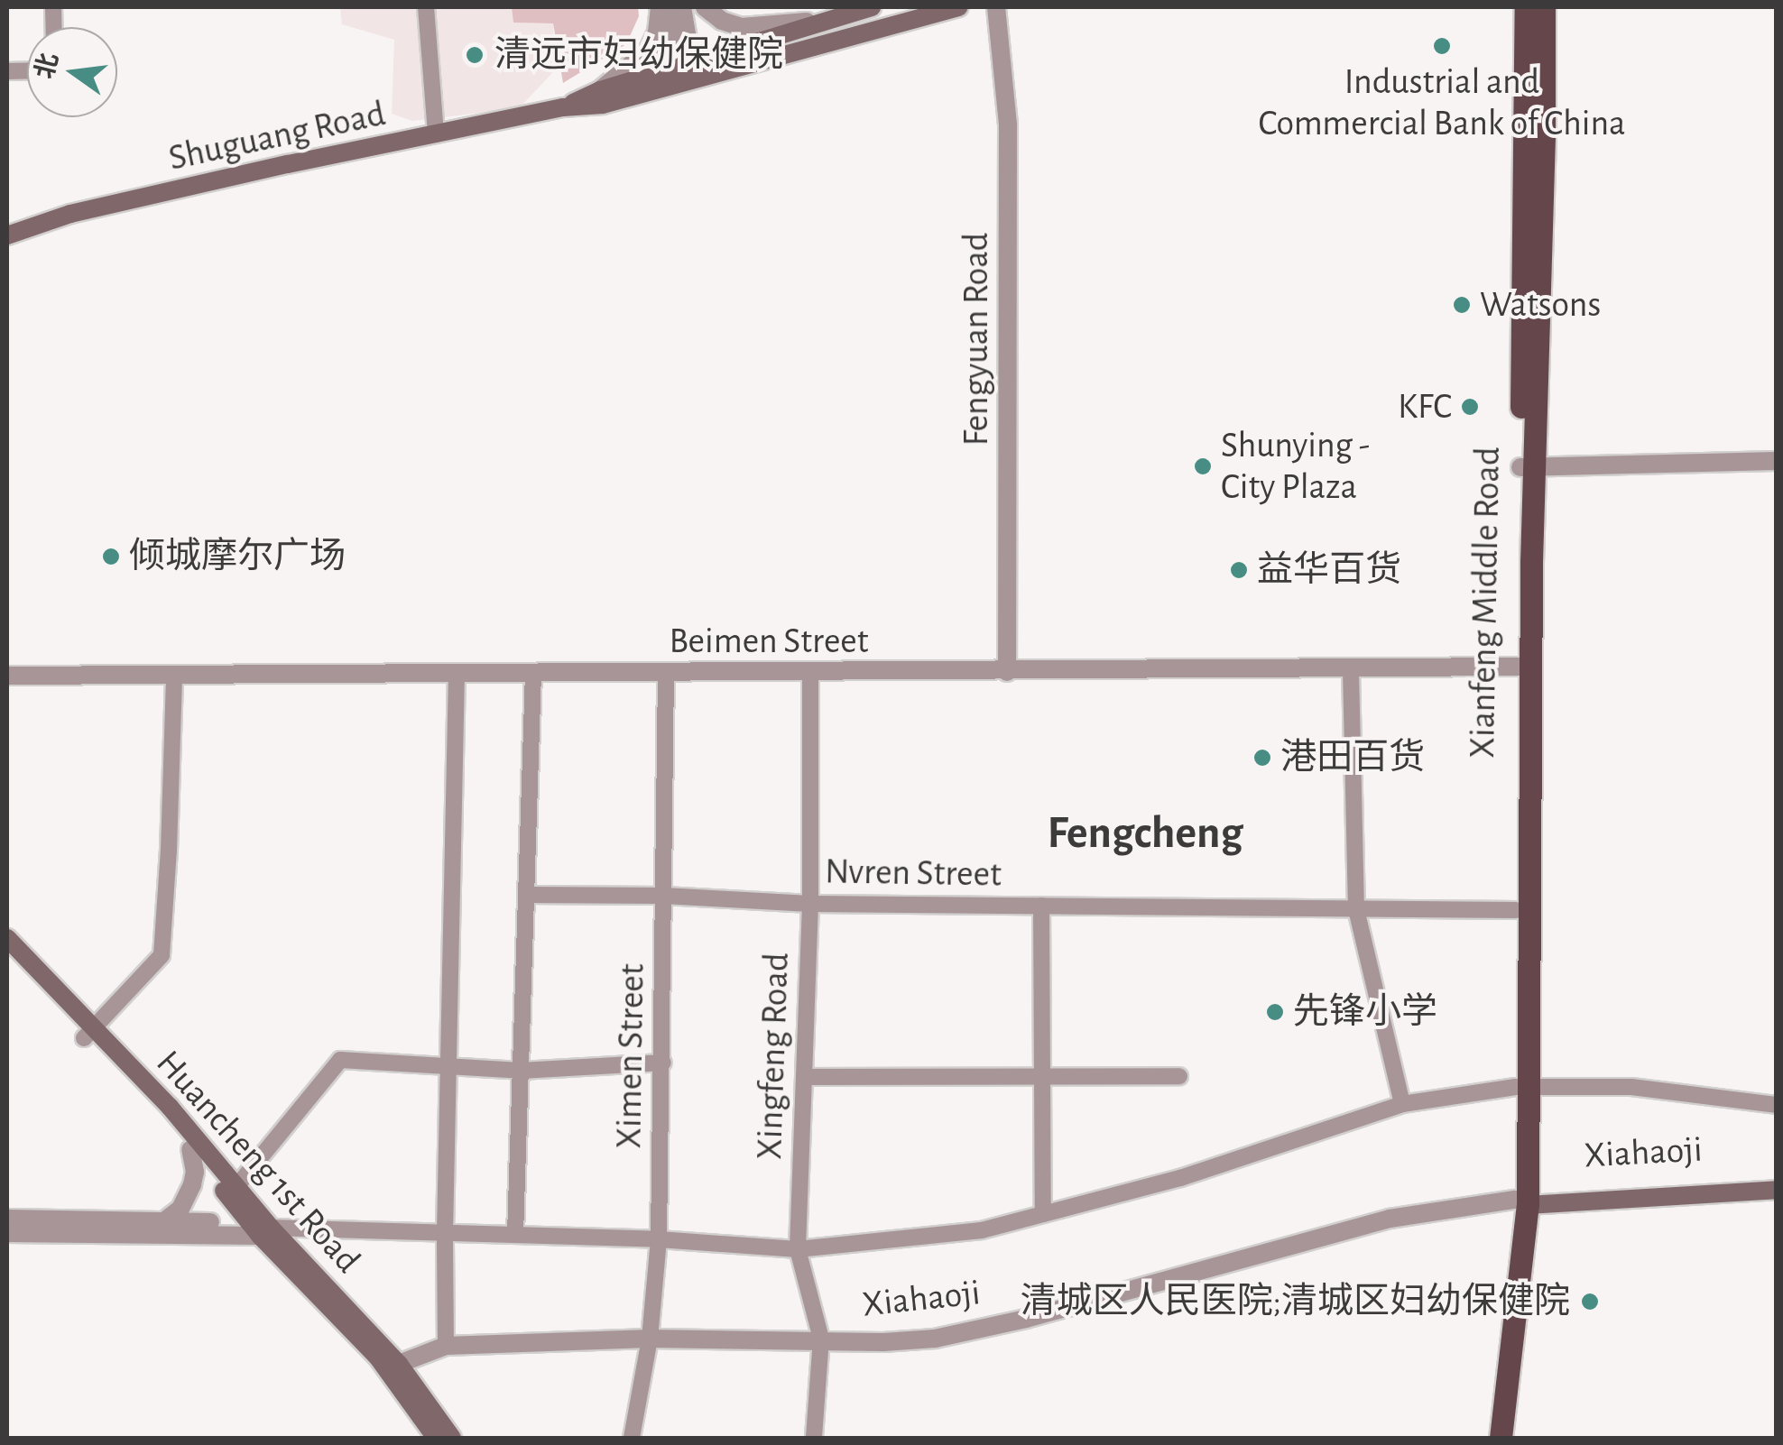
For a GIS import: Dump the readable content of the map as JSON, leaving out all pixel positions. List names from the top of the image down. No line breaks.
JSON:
{"streets":{"main road":["Shuguang Road","Xianfeng Middle Road","Xiahaoji","Huancheng 1st Road"],"street":["Fengyuan Road","Beimen Street","Nvren Street","Ximen Street","Xingfeng Road"]},"crossings":[["Fengyuan Road","Beimen Street"],["Xianfeng Middle Road","Beimen Street"],["Xianfeng Middle Road","Nvren Street"],["Xianfeng Middle Road","Xiahaoji"],["Beimen Street","Ximen Street"],["Beimen Street","Xingfeng Road"],["Nvren Street","Ximen Street"],["Nvren Street","Xingfeng Road"],["Ximen Street","Xiahaoji"],["Xingfeng Road","Xiahaoji"],["Xiahaoji","Huancheng 1st Road"]],"districts":["Fengcheng"],"places":["Industrial and Commercial Bank of China","清远市妇幼保健院","Watsons","KFC","Shunying - City Plaza","倾城摩尔广场","益华百货","港田百货","先锋小学","清城区人民医院;清城区妇幼保健院"],"north":"left"}
